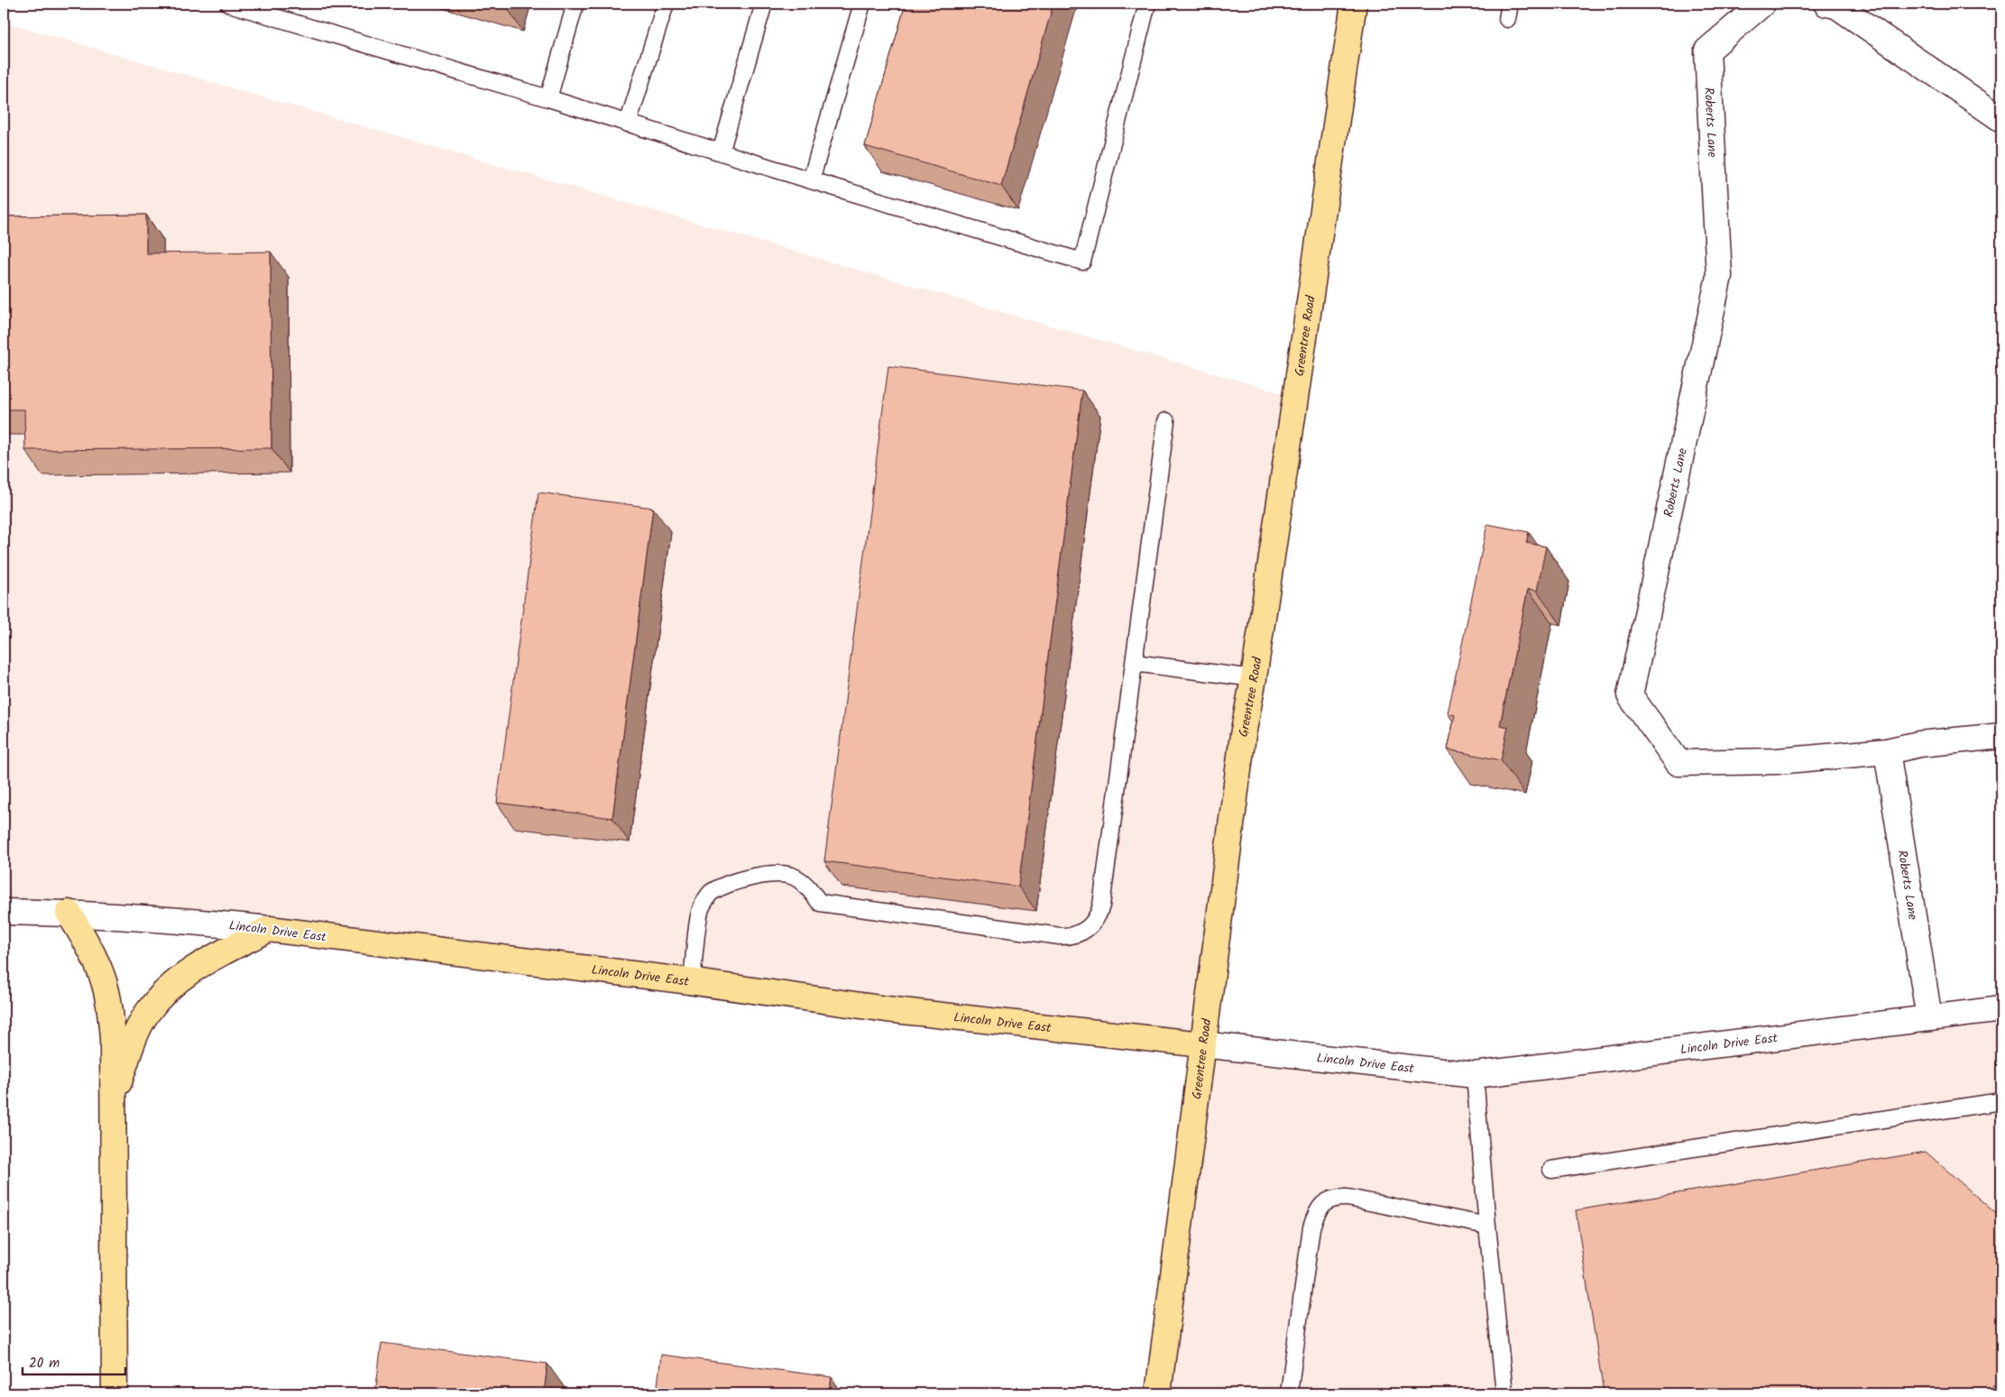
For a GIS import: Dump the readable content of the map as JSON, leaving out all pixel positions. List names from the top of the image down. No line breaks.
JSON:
{"streets":{"main road":["Greentree Road","Lincoln Drive East"],"street":["Roberts Lane"]},"crossings":[["Roberts Lane","Lincoln Drive East"],["Greentree Road","Lincoln Drive East"]],"scale_bar":"20 m"}
